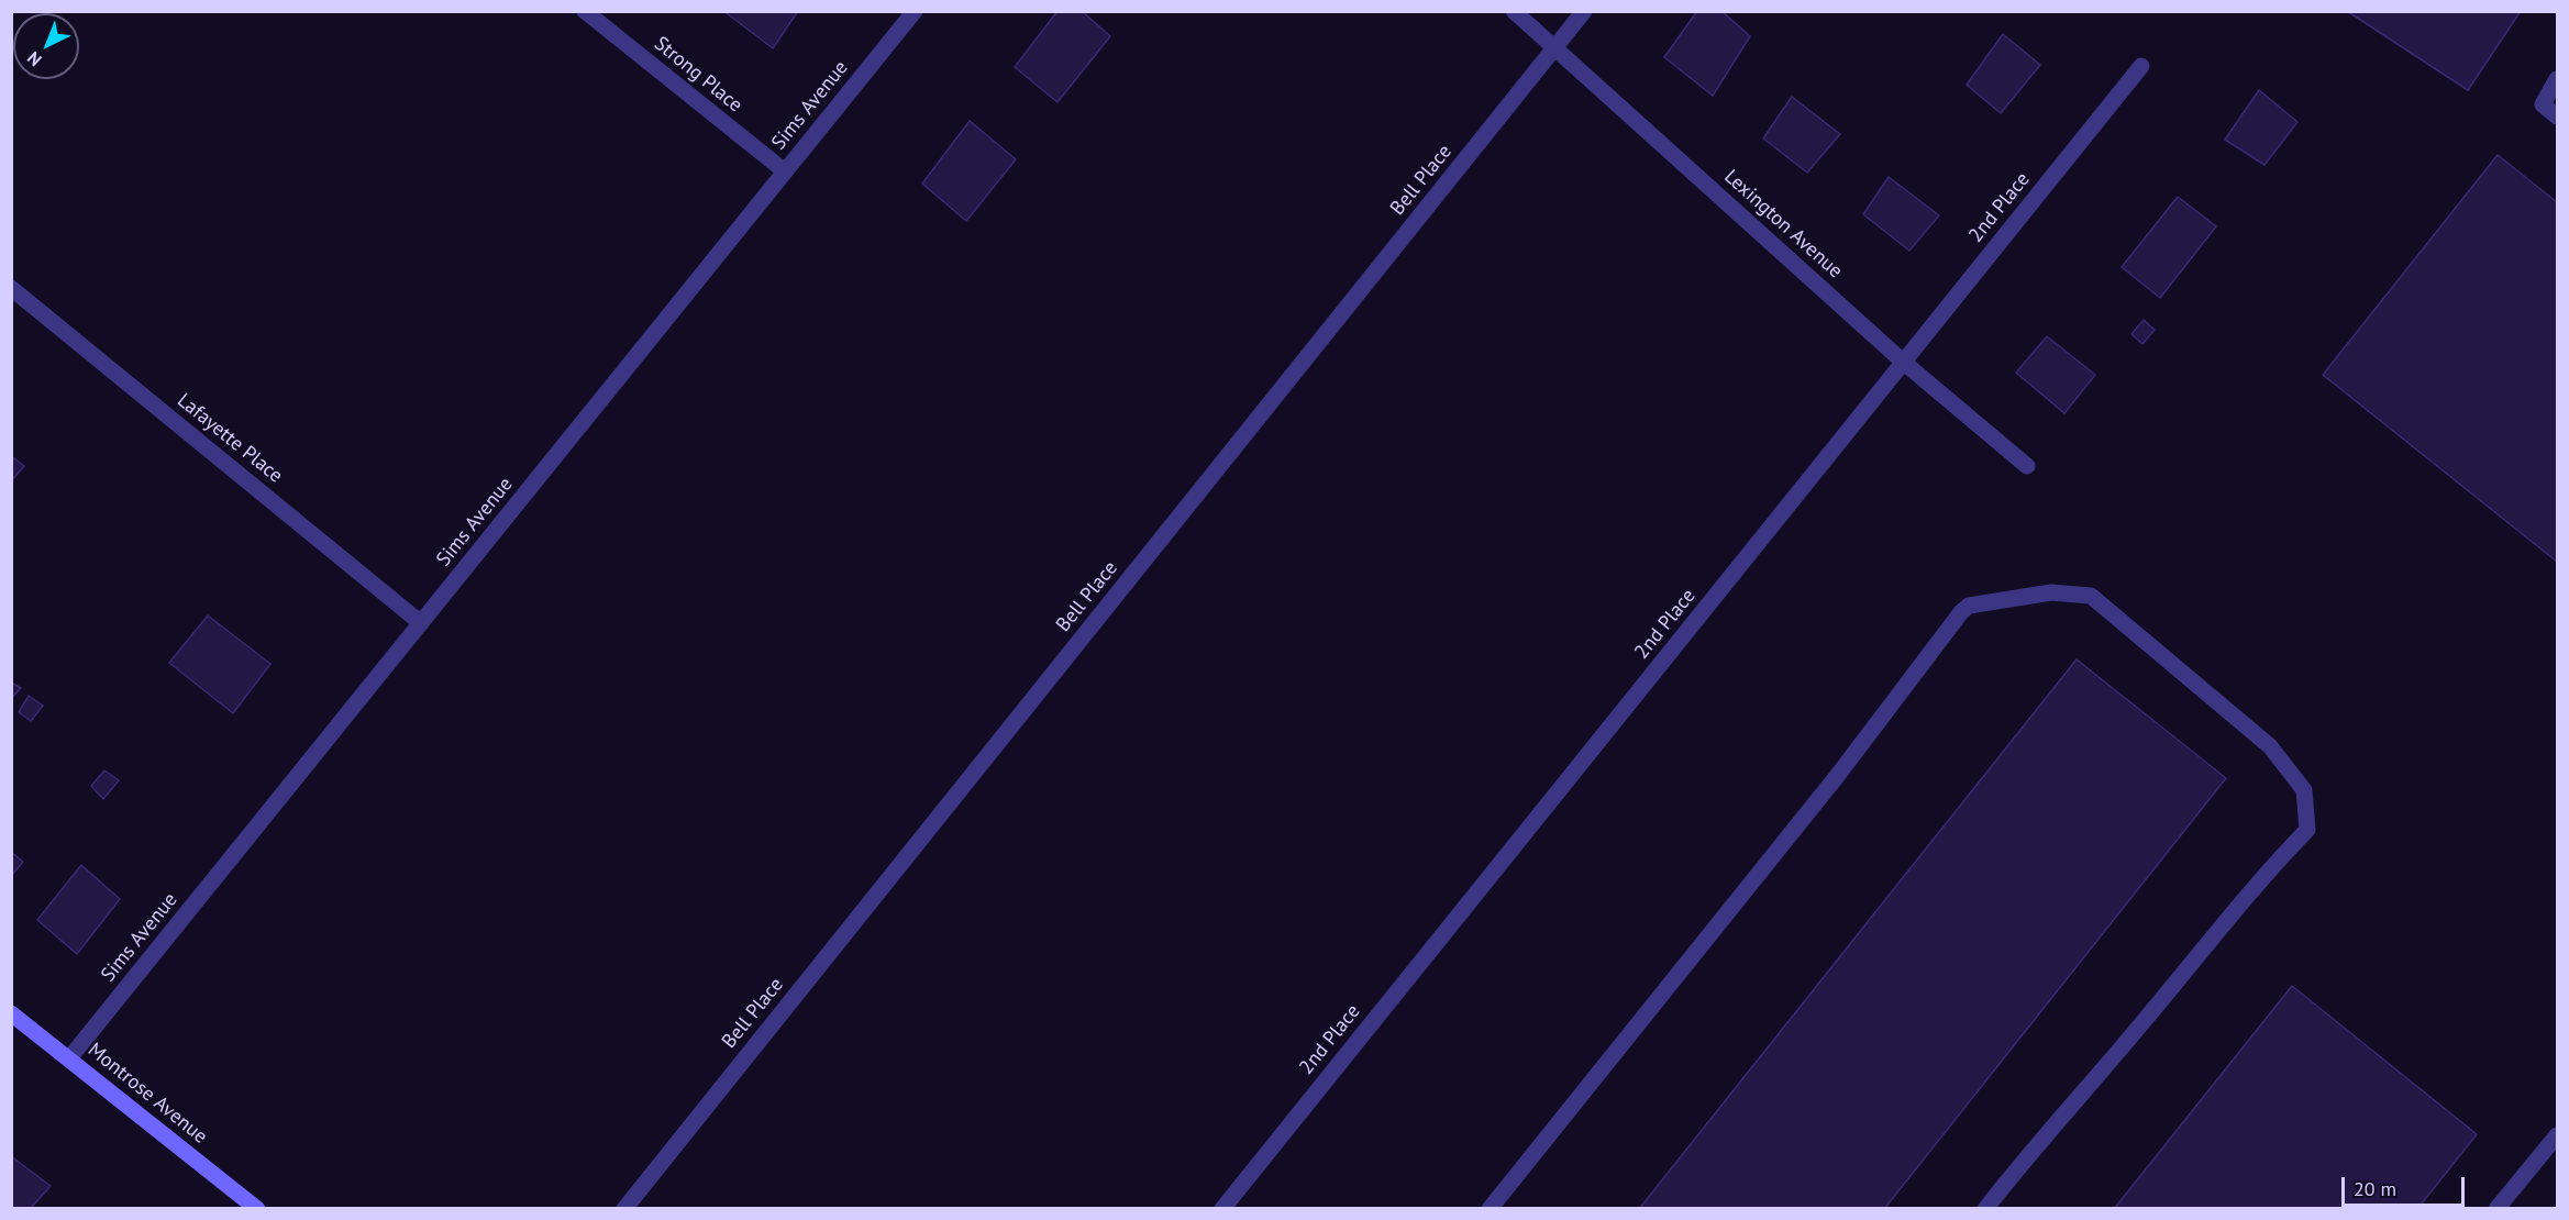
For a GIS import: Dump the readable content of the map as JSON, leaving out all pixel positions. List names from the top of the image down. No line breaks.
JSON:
{"streets":{"street":["Strong Place","Sims Avenue","Bell Place","2nd Place","Lexington Avenue","Lafayette Place","Montrose Avenue"]},"crossings":[["Strong Place","Sims Avenue"],["Sims Avenue","Lafayette Place"],["Sims Avenue","Montrose Avenue"],["Bell Place","Lexington Avenue"],["2nd Place","Lexington Avenue"]],"scale_bar":"20 m","north":"bottom left"}
